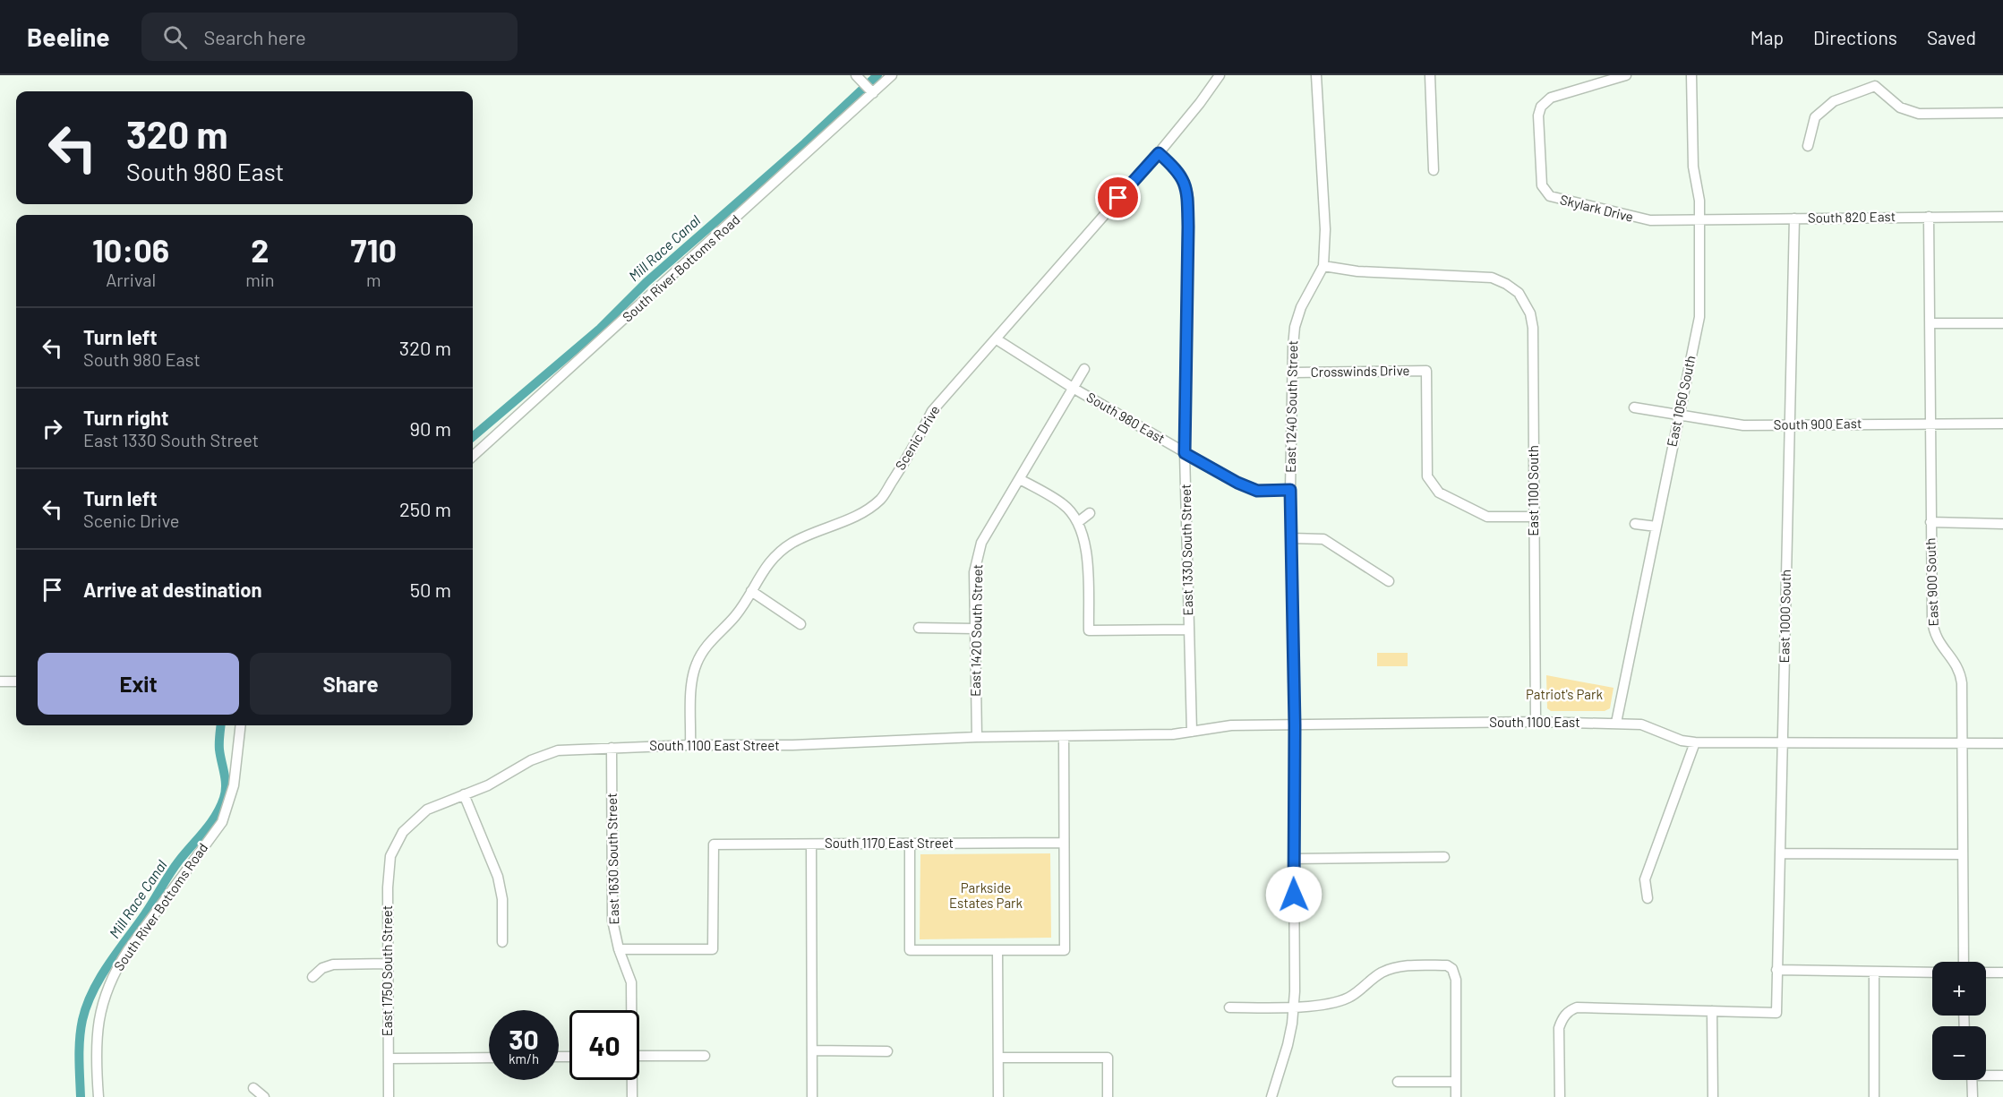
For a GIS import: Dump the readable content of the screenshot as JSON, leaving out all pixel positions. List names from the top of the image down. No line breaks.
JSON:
{"streets":{"street":["Skylark Drive","South 820 East","South River Bottoms Road","Crosswinds Drive","East 1050 South","East 1240 South Street","South 980 East","South 900 East","Scenic Drive","East 1100 South","East 1330 South Street","East 900 South","East 1000 South","East 1420 South Street","South 1100 East","South 1100 East Street","South 1170 East Street","East 1630 South Street","East 1750 South Street"]},"crossings":[["Skylark Drive","South 820 East"],["Skylark Drive","East 1050 South"],["South 820 East","East 1050 South"],["South 820 East","East 900 South"],["South 820 East","East 1000 South"],["Crosswinds Drive","East 1240 South Street"],["Crosswinds Drive","East 1100 South"],["East 1050 South","South 900 East"],["East 1050 South","South 1100 East"],["East 1240 South Street","South 980 East"],["East 1240 South Street","East 1100 South"],["East 1240 South Street","South 1100 East"],["South 980 East","Scenic Drive"],["South 980 East","East 1330 South Street"],["South 980 East","East 1420 South Street"],["South 900 East","East 900 South"],["South 900 East","East 1000 South"],["Scenic Drive","East 1330 South Street"],["Scenic Drive","South 1100 East Street"],["East 1100 South","South 1100 East"],["East 1330 South Street","South 1100 East"],["East 900 South","South 1100 East"],["East 1000 South","South 1100 East"],["East 1420 South Street","South 1100 East Street"],["South 1100 East","South 1100 East Street"],["South 1100 East Street","East 1630 South Street"],["South 1100 East Street","East 1750 South Street"],["South 1170 East Street","East 1630 South Street"]],"water":["Mill Race Canal"],"parks":["Patriot's Park","Parkside Estates Park"],"page":{"header":"Beeline","search":"Search here","nav":["Map","Directions","Saved"],"turn":["320 m","South 980 East"],"eta":["10:06","Arrival","2","min","710","m"],"list":[{"name":"Turn left","note":"South 980 East","value":"320 m"},{"name":"Turn right","note":"East 1330 South Street","value":"90 m"},{"name":"Turn left","note":"Scenic Drive","value":"250 m"},{"name":"Arrive at destination","value":"50 m"}],"buttons":["Exit","Share"],"map_buttons":["+","−"],"speed":"30 km/h","limit":"40"}}
